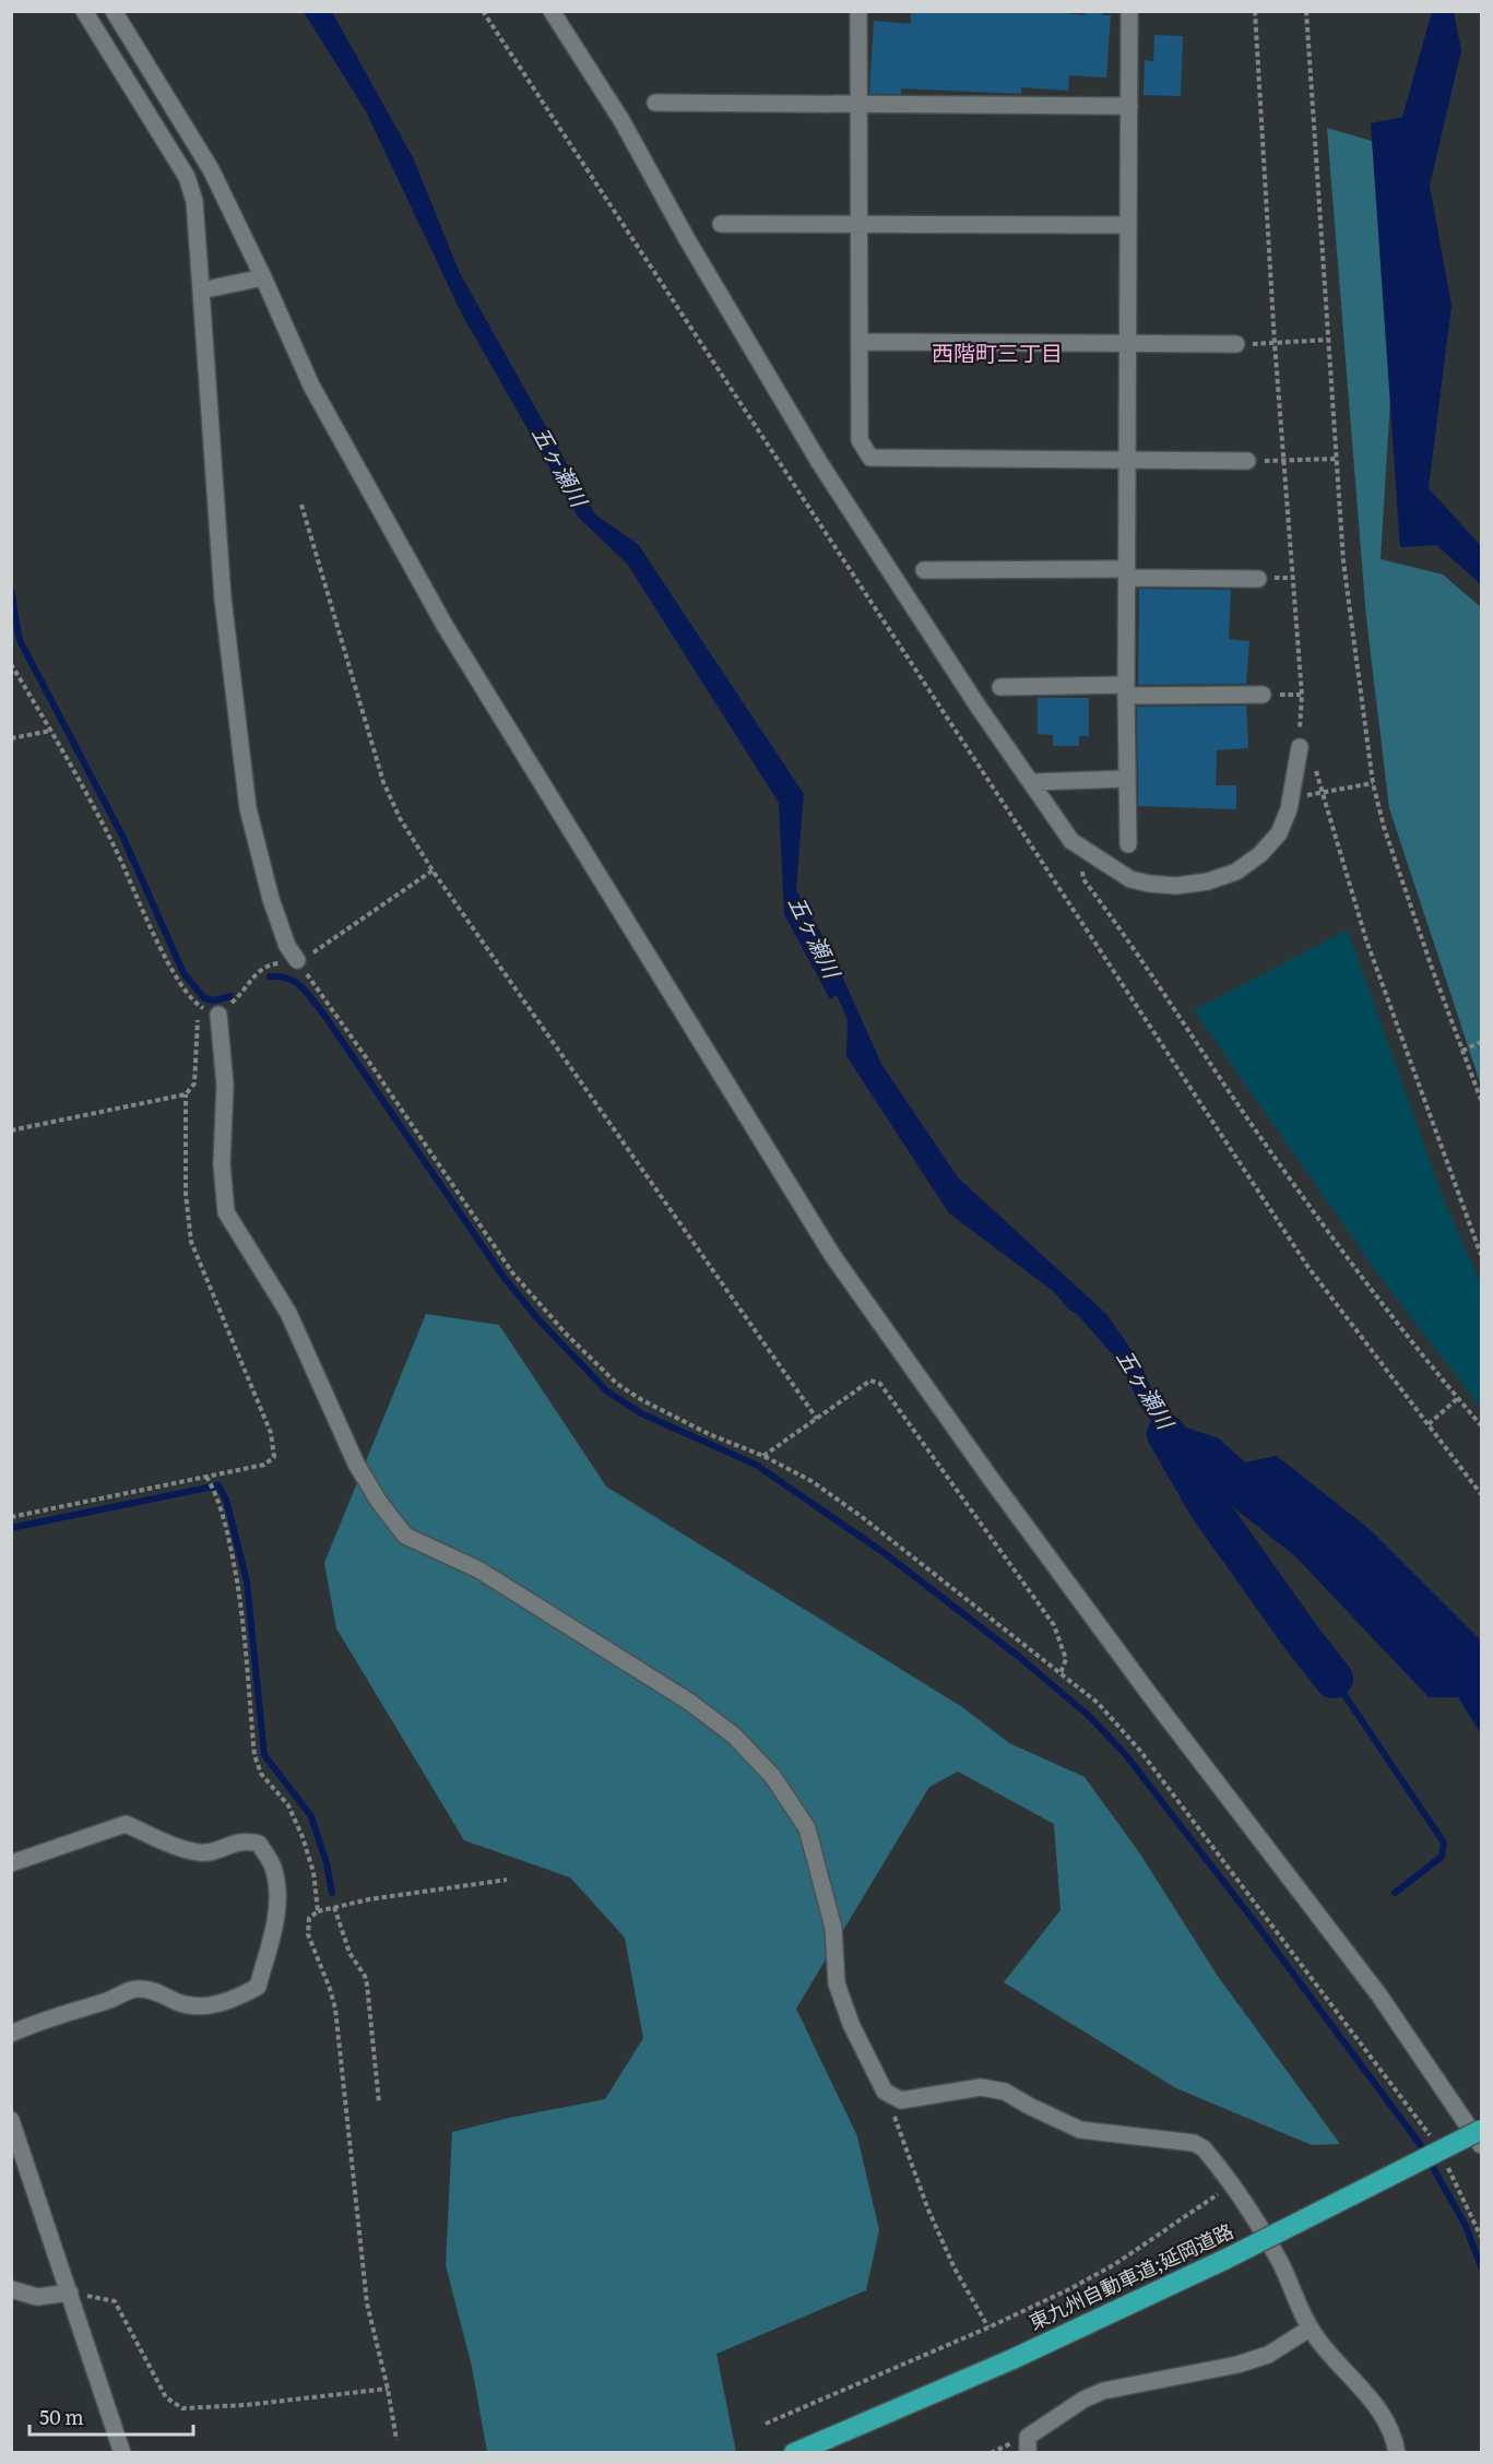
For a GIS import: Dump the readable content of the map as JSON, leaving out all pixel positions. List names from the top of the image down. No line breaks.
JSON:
{"streets":{"highway":["東九州自動車道;延岡道路"]},"districts":["西階町三丁目"],"water":["五ヶ瀬川"],"scale_bar":"50 m"}
